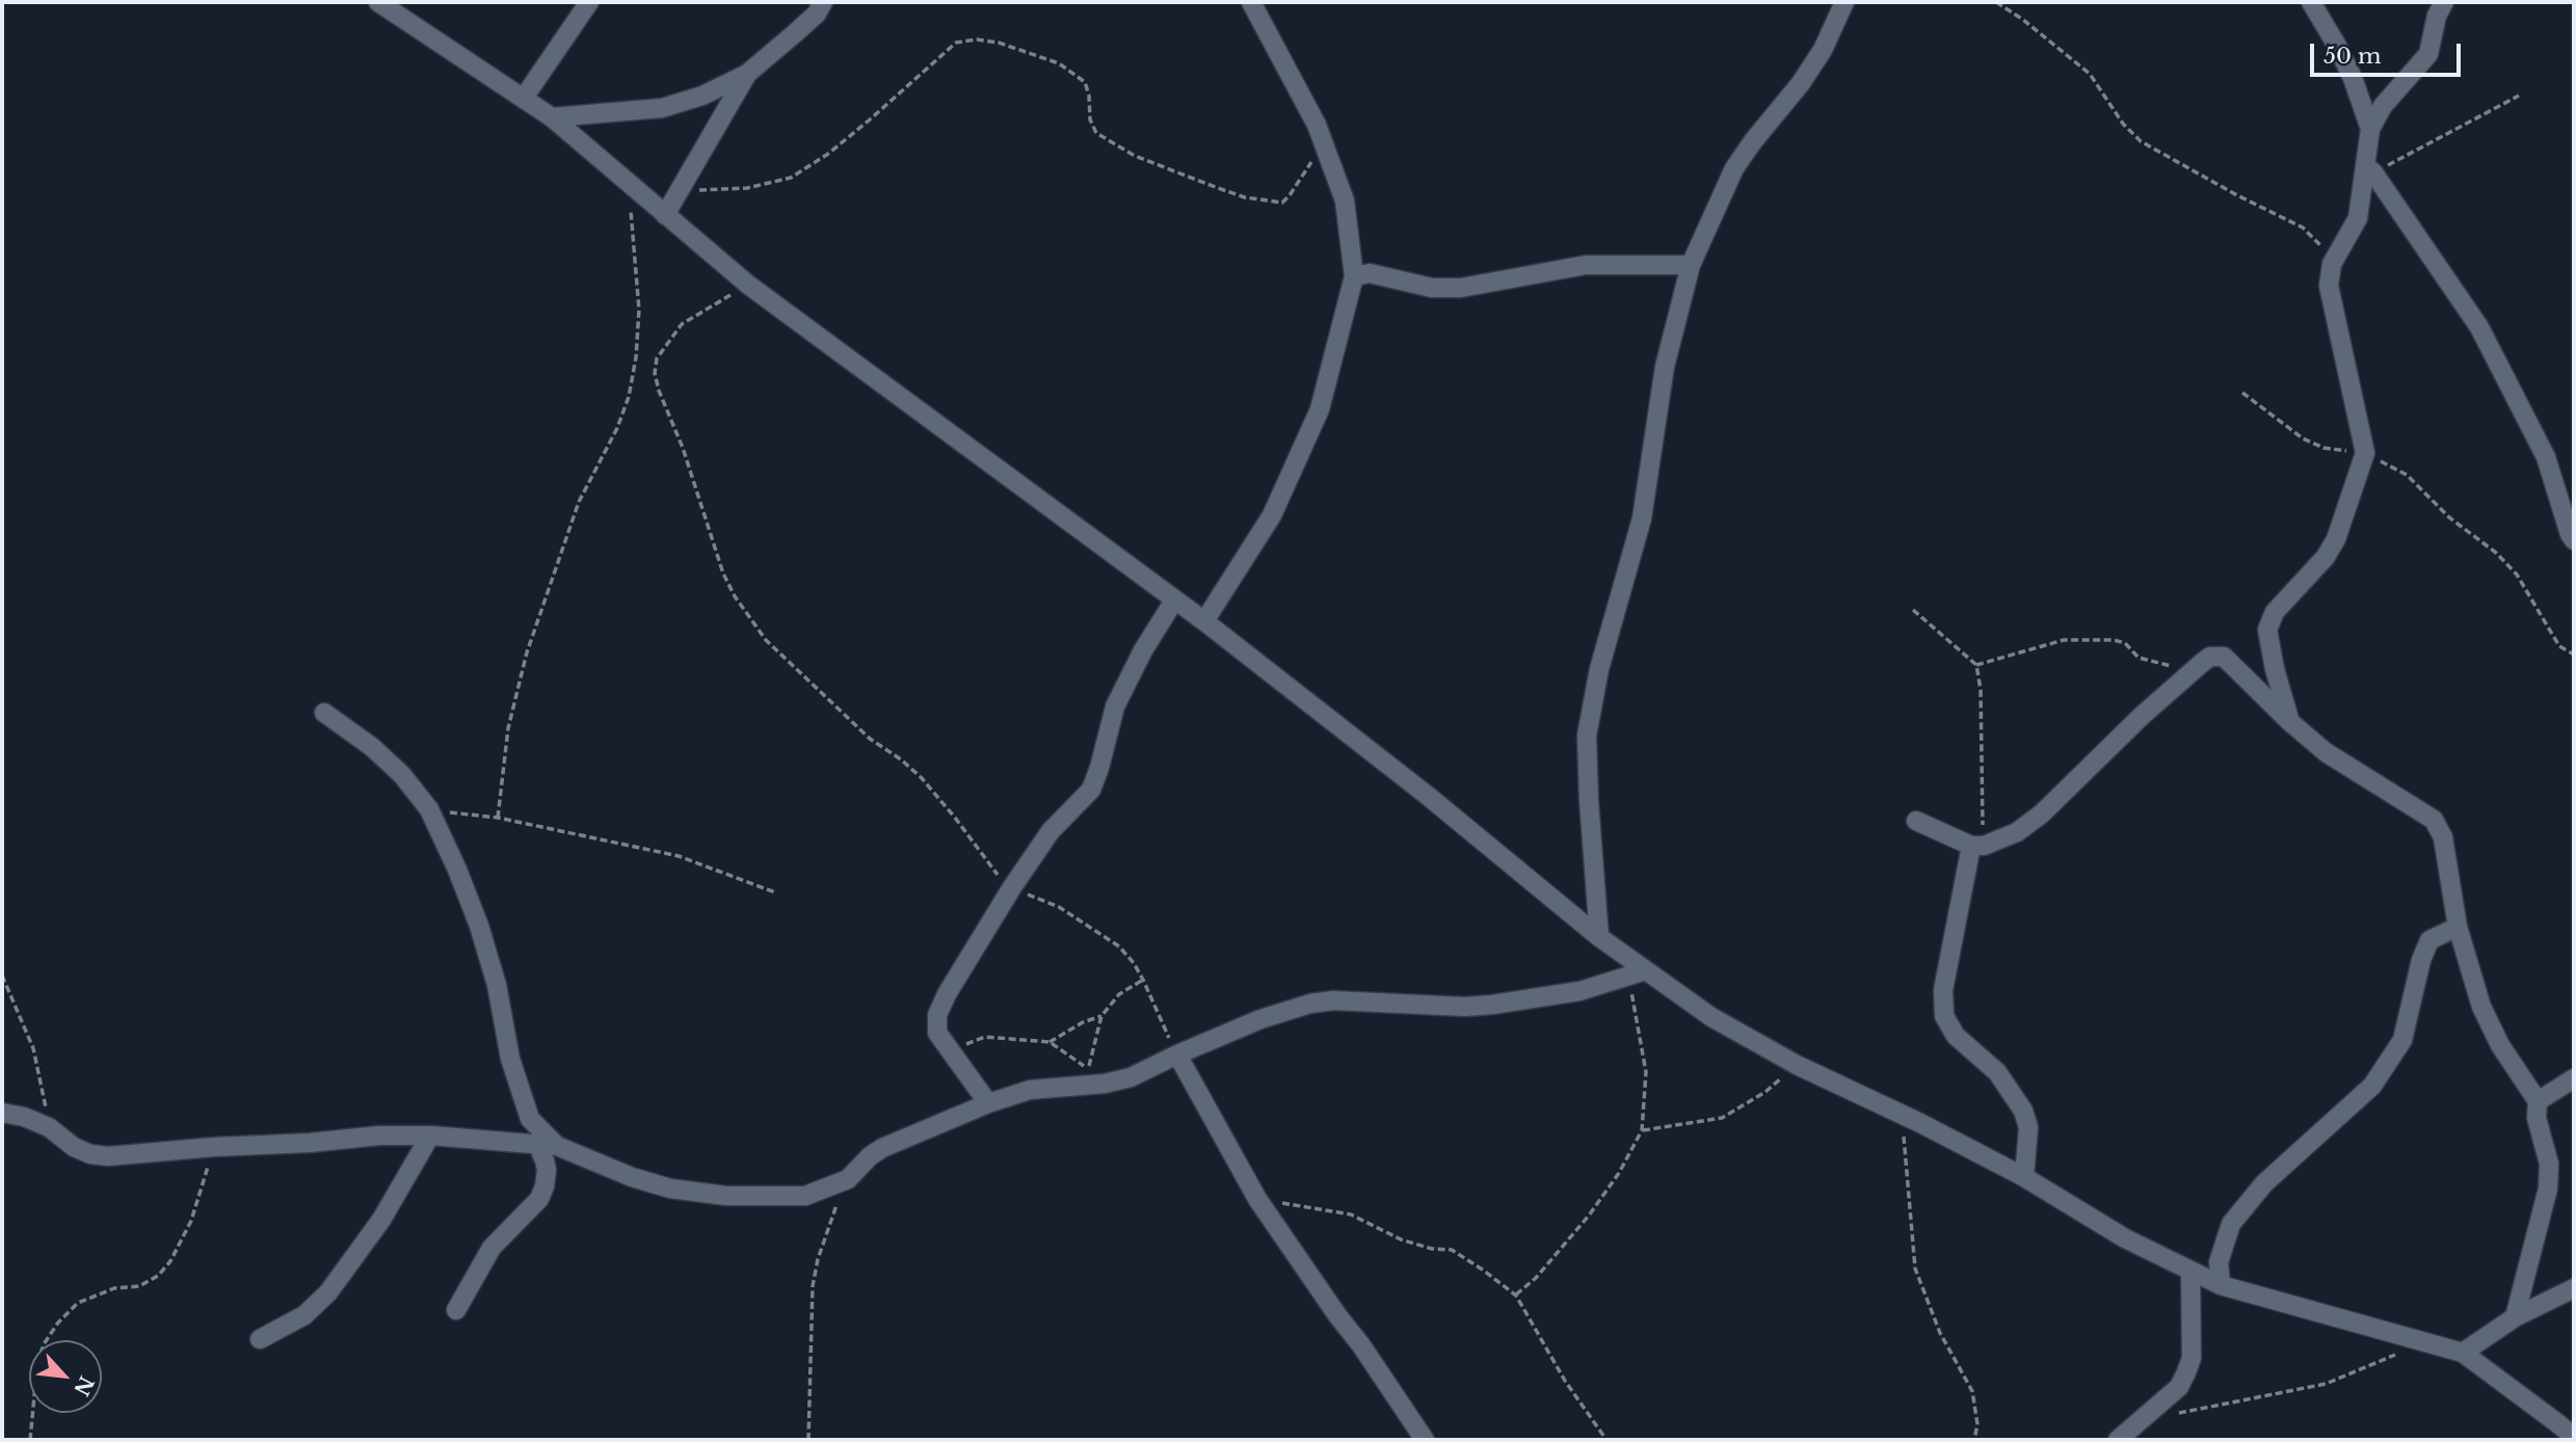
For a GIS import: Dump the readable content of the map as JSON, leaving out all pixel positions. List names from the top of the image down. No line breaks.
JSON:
{"scale_bar":"50 m","north":"bottom right"}
